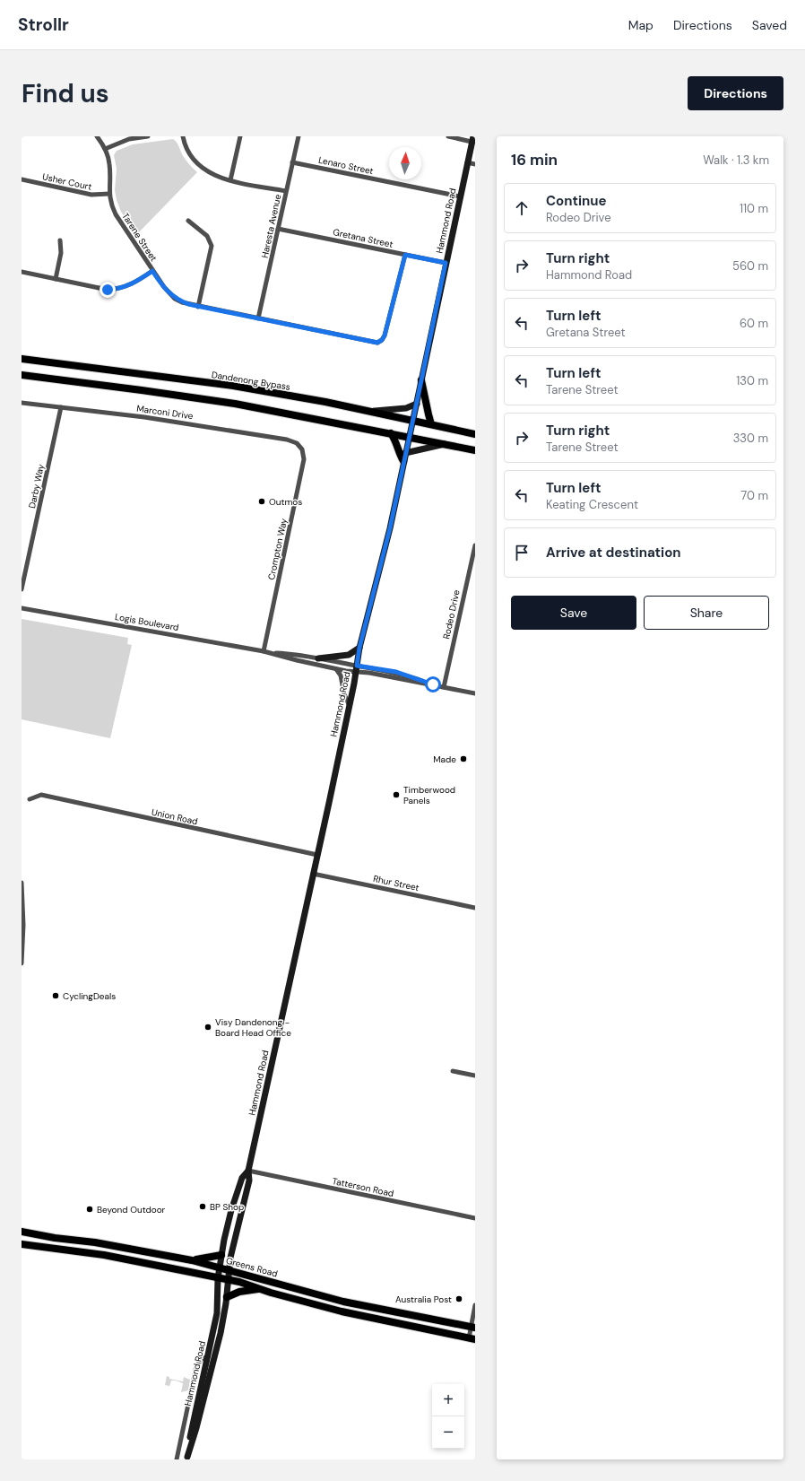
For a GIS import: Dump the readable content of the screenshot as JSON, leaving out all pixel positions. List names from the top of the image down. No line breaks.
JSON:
{"streets":{"main road":["Hammond Road","Dandenong Bypass","Greens Road"],"street":["Lenaro Street","Usher Court","Haresta Avenue","Tarene Street","Gretana Street","Marconi Drive","Darby Way","Crompton Way","Rodeo Drive","Logis Boulevard","Union Road","Rhur Street","Tatterson Road"]},"crossings":[["Lenaro Street","Hammond Road"],["Lenaro Street","Haresta Avenue"],["Usher Court","Tarene Street"],["Hammond Road","Gretana Street"],["Hammond Road","Dandenong Bypass"],["Hammond Road","Logis Boulevard"],["Hammond Road","Union Road"],["Hammond Road","Rhur Street"],["Hammond Road","Tatterson Road"],["Hammond Road","Greens Road"],["Haresta Avenue","Tarene Street"],["Haresta Avenue","Gretana Street"],["Tarene Street","Gretana Street"],["Marconi Drive","Darby Way"],["Marconi Drive","Crompton Way"],["Crompton Way","Logis Boulevard"]],"places":["Outmos","Made","Timberwood Panels","CyclingDeals","Visy Dandenong - Board Head Office","BP Shop","Beyond Outdoor","Australia Post"],"north":"top","page":{"header":"Strollr","nav":["Map","Directions","Saved"],"buttons":["Directions",["Save","Share"]],"title":"Find us","heading":["16 min","Walk · 1.3 km"],"list":[["Continue","Rodeo Drive","110 m"],["Turn right","Hammond Road","560 m"],["Turn left","Gretana Street","60 m"],["Turn left","Tarene Street","130 m"],["Turn right","Tarene Street","330 m"],["Turn left","Keating Crescent","70 m"],"Arrive at destination"],"map_buttons":["+","−"]}}
